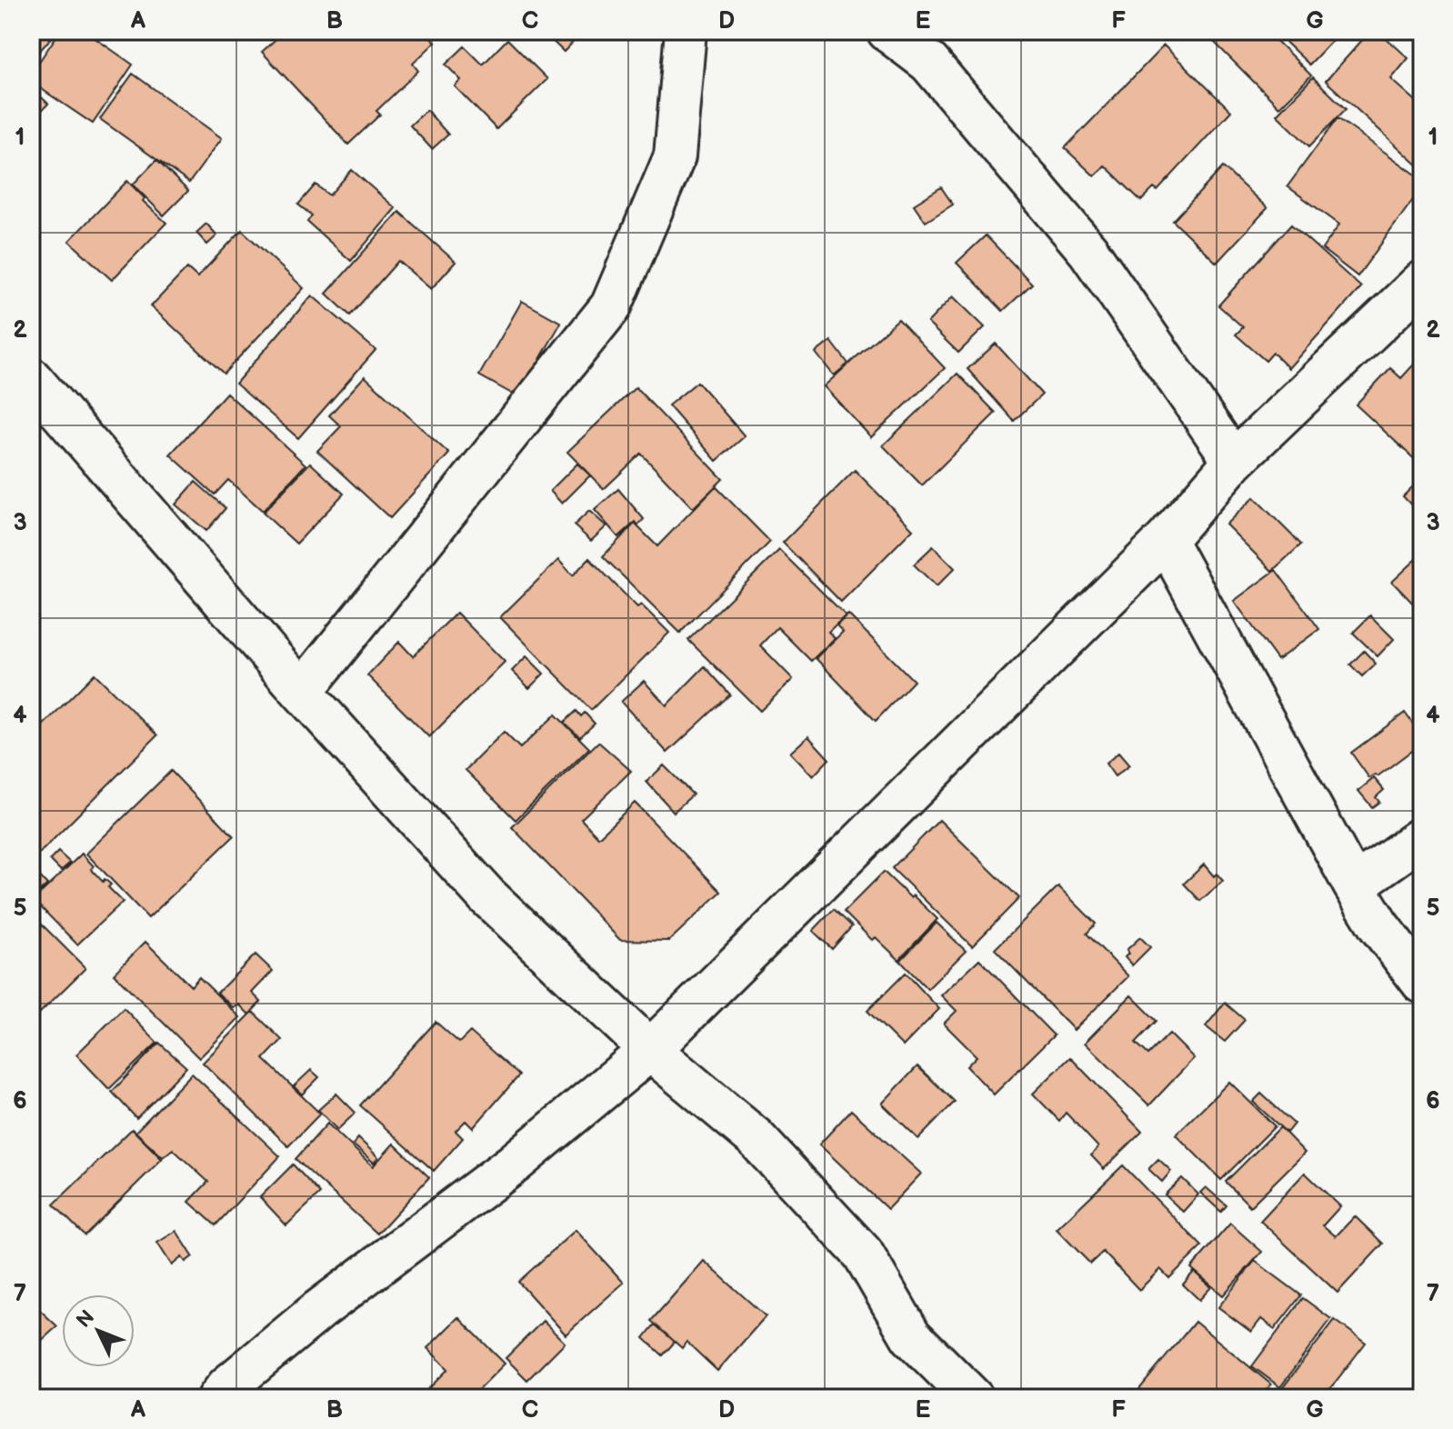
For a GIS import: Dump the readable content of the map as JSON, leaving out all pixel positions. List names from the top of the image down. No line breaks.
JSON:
{"north":"top left","grid":{"columns":["A","B","C","D","E","F","G"],"rows":["1","2","3","4","5","6","7"]}}
